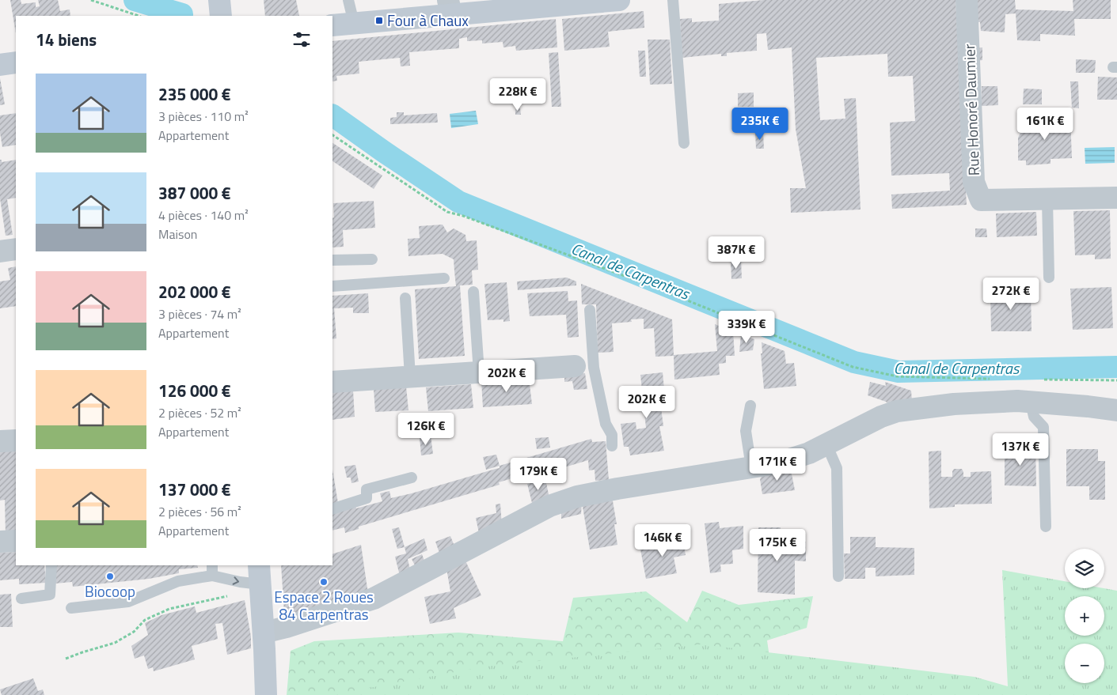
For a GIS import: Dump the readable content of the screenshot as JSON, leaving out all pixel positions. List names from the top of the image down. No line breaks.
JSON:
{"streets":{"street":["Rue Honoré Daumier"]},"water":["Canal de Carpentras"],"places":{"transit":["Four à Chaux"],"other":["Biocoop","Espace 2 Roues 84 Carpentras"]},"page":{"heading":"14 biens","list":[{"name":"235 000 €","note":"3 pièces · 110 m² · Appartement"},{"name":"387 000 €","note":"4 pièces · 140 m² · Maison"},{"name":"202 000 €","note":"3 pièces · 74 m² · Appartement"},{"name":"126 000 €","note":"2 pièces · 52 m² · Appartement"},{"name":"137 000 €","note":"2 pièces · 56 m² · Appartement"}],"price":["228K €","235K €","161K €","387K €","272K €","339K €","202K €","202K €","126K €","137K €","171K €","179K €","146K €","175K €"],"map_buttons":["+","−"]}}
